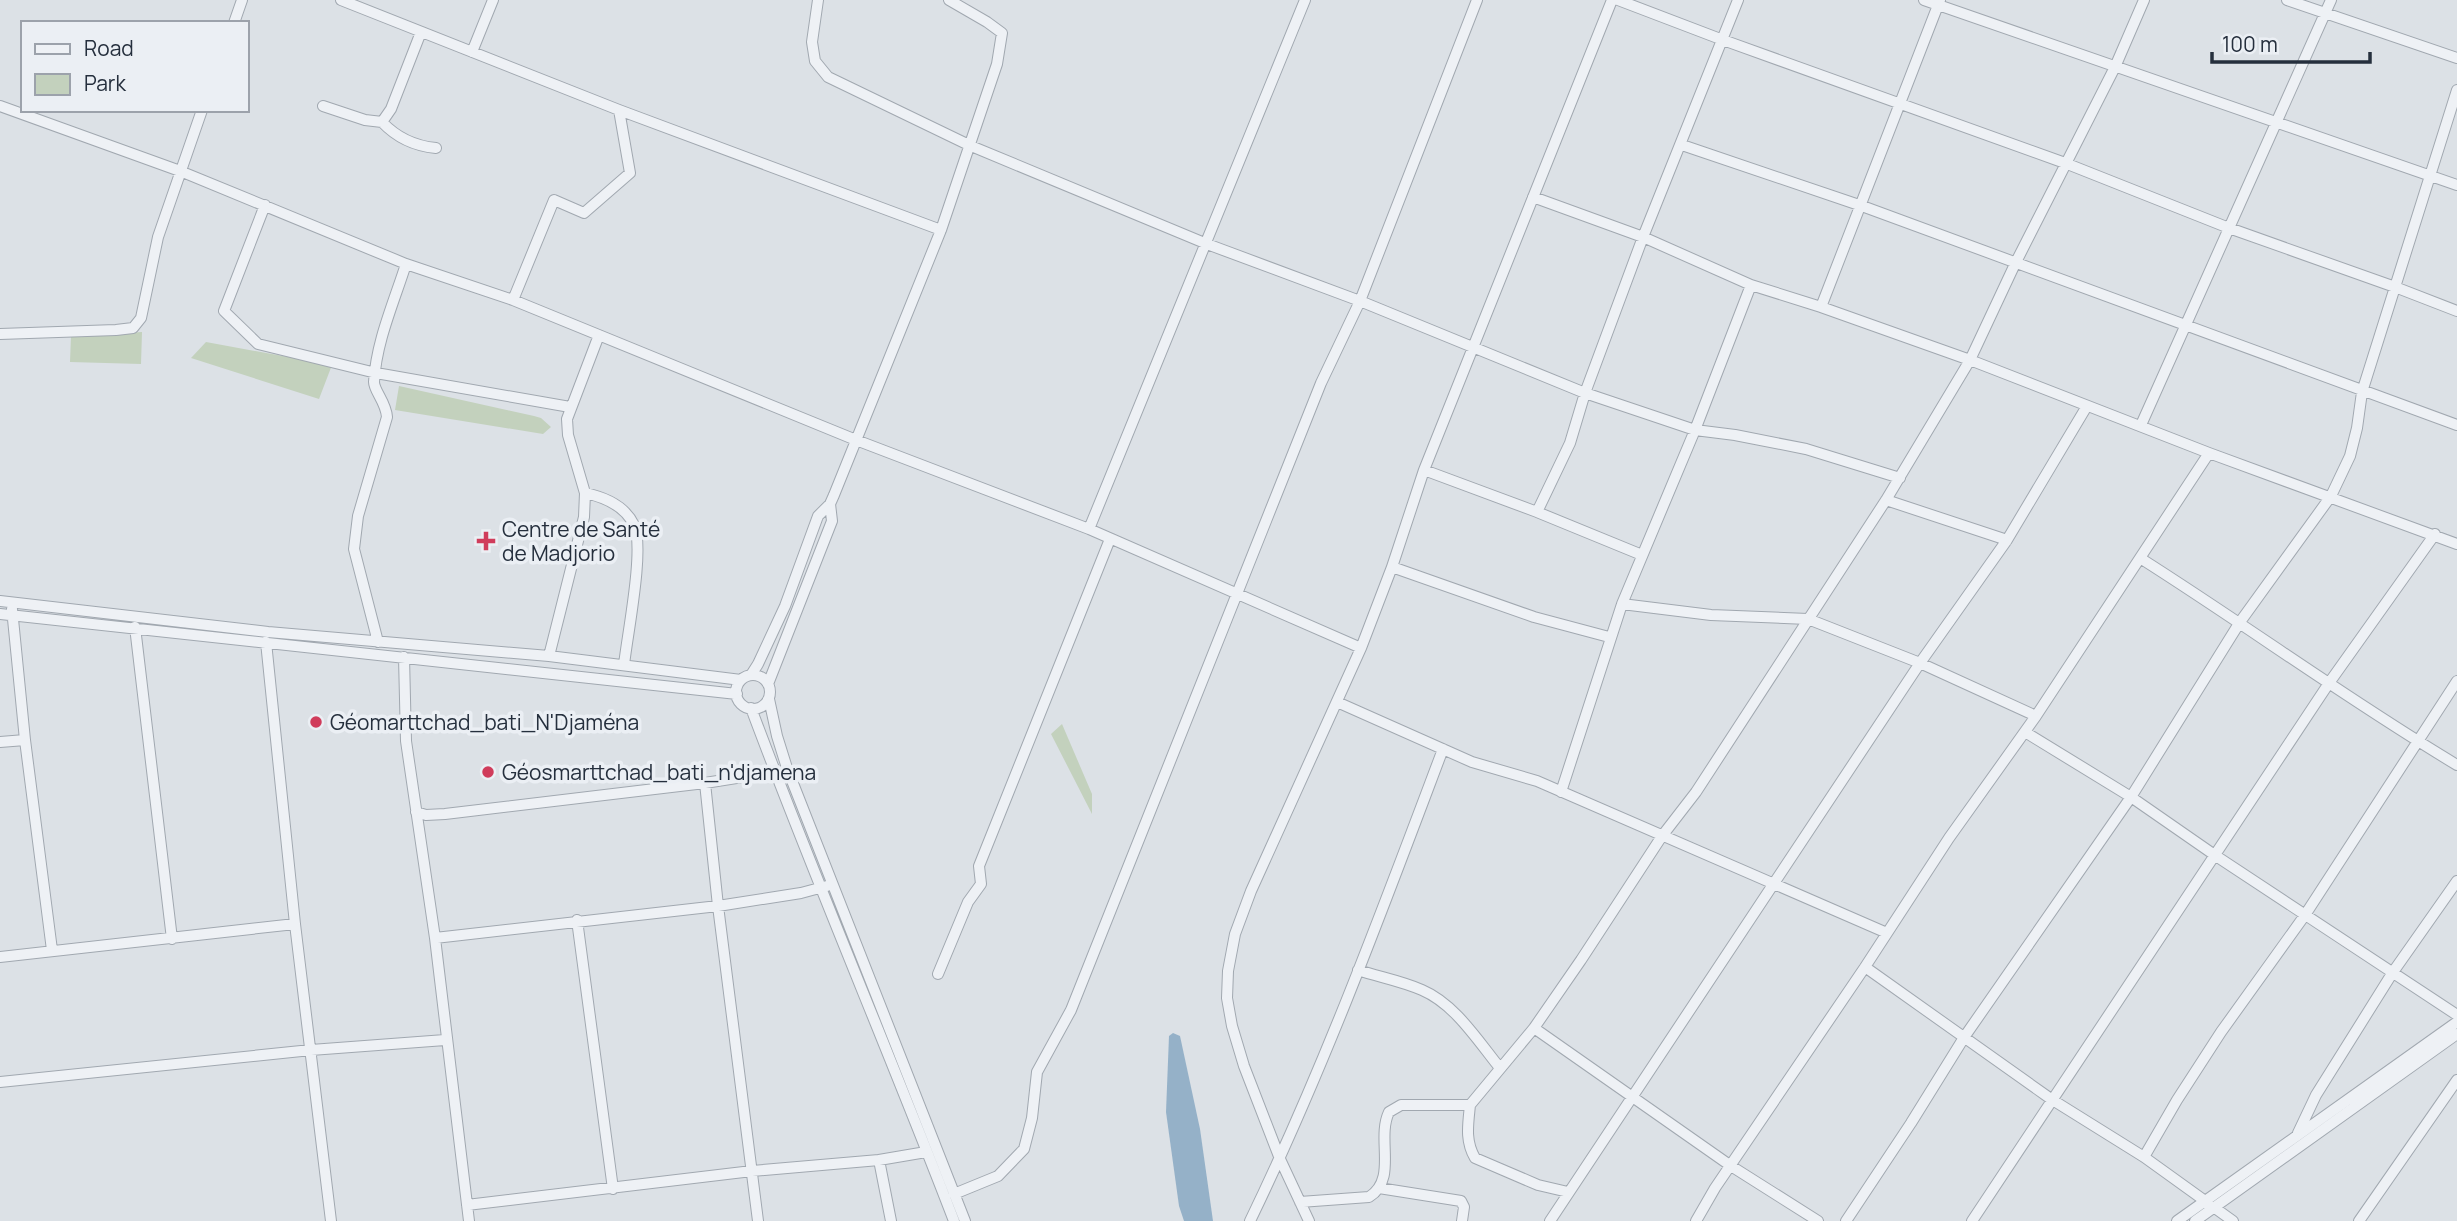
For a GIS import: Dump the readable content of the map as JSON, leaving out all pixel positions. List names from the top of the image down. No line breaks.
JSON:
{"places":{"health":["Centre de Santé de Madjorio"],"other":["Géomarttchad_bati_N'Djaména","Géosmarttchad_bati_n'djamena"]},"legend":["Road","Park"],"scale_bar":"100 m"}
